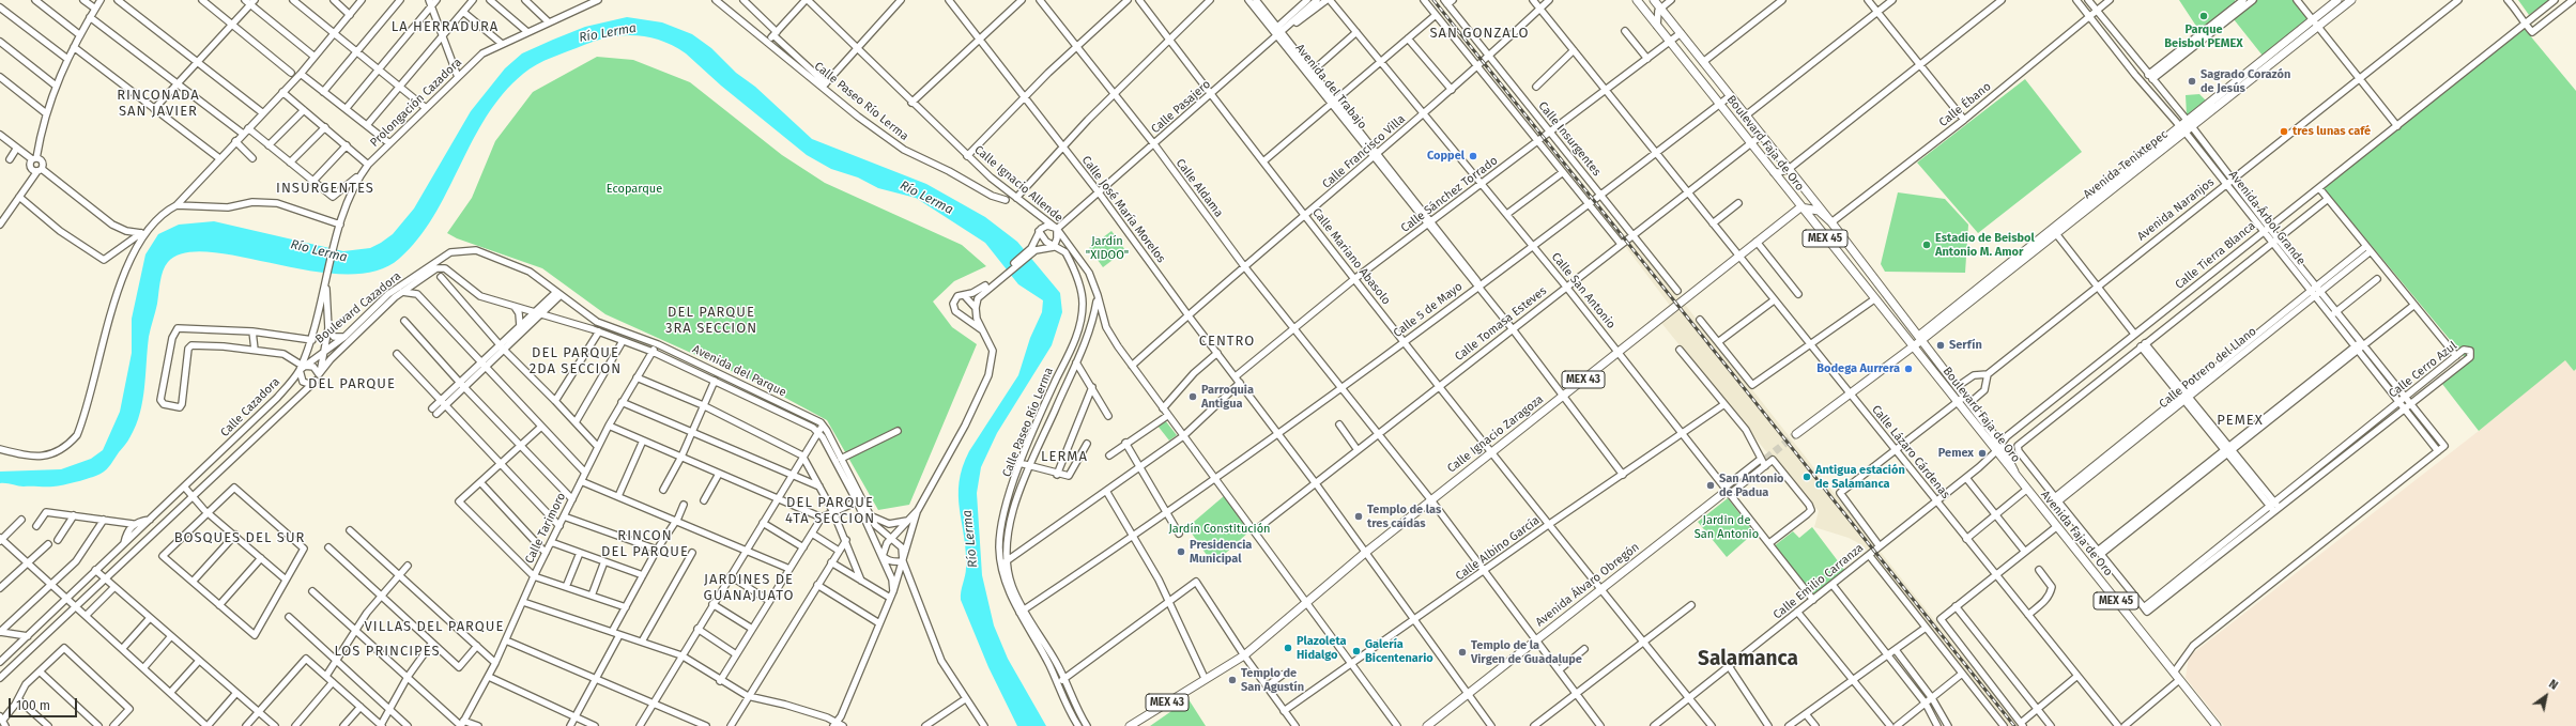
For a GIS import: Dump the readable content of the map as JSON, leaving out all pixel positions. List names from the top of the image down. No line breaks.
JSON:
{"streets":{"main road":["Boulevard Faja de Oro","Avenida Tenixtepec","MEX 45","MEX 43","Calle Ignacio Zaragoza","Avenida Faja de Oro","Avenida Álvaro Obregón"],"street":["Avenida del Trabajo","Calle Paseo Río Lerma","Prolongación Cazadora","Calle Ébano","Calle Pasajero","Calle Insurgentes","Calle Francisco Villa","Calle Ignacio Allende","Calle Aldama","Calle Sánchez Torrado","Calle José María Morelos","Avenida Naranjos","Avenida Árbol Grande","Calle Tierra Blanca","Calle Mariano Abasolo","Calle San Antonio","Boulevard Cazadora","Calle 5 de Mayo","Calle Tomasa Esteves","Calle Potrero del Llano","Calle Cerro Azul","Avenida del Parque","Calle Cazadora","Calle Lázaro Cárdenas","Calle Tarimoro","Calle Albino García","Calle Emilio Carranza"]},"crossings":[["Avenida del Trabajo","Calle Pasajero"],["Avenida del Trabajo","Calle Francisco Villa"],["Avenida del Trabajo","Calle Sánchez Torrado"],["Avenida del Trabajo","Calle 5 de Mayo"],["Avenida del Trabajo","Calle Tomasa Esteves"],["Avenida del Trabajo","Calle Ignacio Zaragoza"],["Avenida del Trabajo","Calle Albino García"],["Calle Paseo Río Lerma","Calle Ignacio Allende"],["Calle Paseo Río Lerma","Calle 5 de Mayo"],["Prolongación Cazadora","Calle Cazadora"],["Calle Ébano","Boulevard Faja de Oro"],["Calle Ébano","Avenida Árbol Grande"],["Calle Pasajero","Calle Ignacio Allende"],["Calle Pasajero","Calle Aldama"],["Calle Pasajero","Calle José María Morelos"],["Calle Pasajero","Calle Mariano Abasolo"],["Calle Insurgentes","Calle Francisco Villa"],["Calle Insurgentes","Calle Sánchez Torrado"],["Calle Insurgentes","Calle 5 de Mayo"],["Calle Insurgentes","Calle Tomasa Esteves"],["Boulevard Faja de Oro","Avenida Tenixtepec"],["Boulevard Faja de Oro","Calle Sánchez Torrado"],["Boulevard Faja de Oro","Avenida Naranjos"],["Boulevard Faja de Oro","Calle Tierra Blanca"],["Boulevard Faja de Oro","Calle 5 de Mayo"],["Boulevard Faja de Oro","Calle Tomasa Esteves"],["Boulevard Faja de Oro","Calle Ignacio Zaragoza"],["Boulevard Faja de Oro","Avenida Faja de Oro"],["Boulevard Faja de Oro","Calle Emilio Carranza"],["Calle Francisco Villa","Calle Ignacio Allende"],["Calle Francisco Villa","Calle Aldama"],["Calle Francisco Villa","Calle José María Morelos"],["Calle Francisco Villa","Calle Mariano Abasolo"],["Calle Francisco Villa","Calle San Antonio"],["Calle Francisco Villa","Calle Lázaro Cárdenas"],["Avenida Tenixtepec","Avenida Árbol Grande"],["Calle Ignacio Allende","Calle 5 de Mayo"],["Calle Ignacio Allende","Calle Tomasa Esteves"],["Calle Ignacio Allende","Calle Ignacio Zaragoza"],["Calle Ignacio Allende","Calle Albino García"],["Calle Aldama","Calle Sánchez Torrado"],["Calle Aldama","Calle 5 de Mayo"],["Calle Aldama","Calle Tomasa Esteves"],["Calle Aldama","Calle Ignacio Zaragoza"],["Calle Aldama","Calle Albino García"],["Calle Aldama","Avenida Álvaro Obregón"],["Calle Sánchez Torrado","Calle José María Morelos"],["Calle Sánchez Torrado","Calle Mariano Abasolo"],["Calle Sánchez Torrado","Calle San Antonio"],["Calle Sánchez Torrado","Calle Lázaro Cárdenas"],["Calle José María Morelos","Calle 5 de Mayo"],["Calle José María Morelos","Calle Tomasa Esteves"],["Calle José María Morelos","Calle Ignacio Zaragoza"],["Calle José María Morelos","Calle Albino García"],["Calle José María Morelos","Avenida Álvaro Obregón"],["Avenida Naranjos","Avenida Árbol Grande"],["Avenida Árbol Grande","Calle Tierra Blanca"],["Avenida Árbol Grande","Calle Potrero del Llano"],["Avenida Árbol Grande","Calle Cerro Azul"],["Calle Tierra Blanca","Calle Emilio Carranza"],["Calle Mariano Abasolo","Calle 5 de Mayo"],["Calle Mariano Abasolo","Calle Tomasa Esteves"],["Calle Mariano Abasolo","Calle Ignacio Zaragoza"],["Calle Mariano Abasolo","Calle Albino García"],["Calle Mariano Abasolo","Calle Emilio Carranza"],["Calle Mariano Abasolo","Avenida Álvaro Obregón"],["Calle San Antonio","Calle 5 de Mayo"],["Calle San Antonio","Calle Tomasa Esteves"],["Calle San Antonio","Calle Ignacio Zaragoza"],["Calle San Antonio","Calle Albino García"],["Calle San Antonio","Calle Emilio Carranza"],["Calle San Antonio","Avenida Álvaro Obregón"],["Boulevard Cazadora","Avenida del Parque"],["Boulevard Cazadora","Calle Cazadora"],["Calle 5 de Mayo","Calle Lázaro Cárdenas"],["Calle Tomasa Esteves","Calle Lázaro Cárdenas"],["Avenida del Parque","Calle Tarimoro"],["MEX 43","Calle Ignacio Zaragoza"],["Calle Ignacio Zaragoza","Calle Lázaro Cárdenas"],["Calle Lázaro Cárdenas","Calle Emilio Carranza"]],"districts":["LA HERRADURA","SAN GONZALO","RINCONADA SAN JAVIER","INSURGENTES","DEL PARQUE 3RA SECCION","CENTRO","DEL PARQUE 2DA SECCION","DEL PARQUE","PEMEX","LERMA","DEL PARQUE 4TA SECCION","RINCON DEL PARQUE","BOSQUES DEL SUR","JARDINES DE GUANAJUATO","VILLAS DEL PARQUE","LOS PRINCIPES","Salamanca"],"water":["Río Lerma"],"parks":["Ecoparque","Jardín \"XIDOO\"","Jardin de San Antonio","Jardín Constitución"],"places":["Parque Beisbol PEMEX","Sagrado Corazón de Jesús","tres lunas café","Coppel","Estadio de Beisbol Antonio M. Amor","Serfín","Bodega Aurrera","Parroquia Antigua","Pemex","Antigua estación de Salamanca","San Antonio de Padua","Templo de las tres caídas","Presidencia Municipal","Plazoleta Hidalgo","Galería Bicentenario","Templo de la Virgen de Guadalupe","Templo de San Agustín"],"scale_bar":"100 m","north":"top right"}
